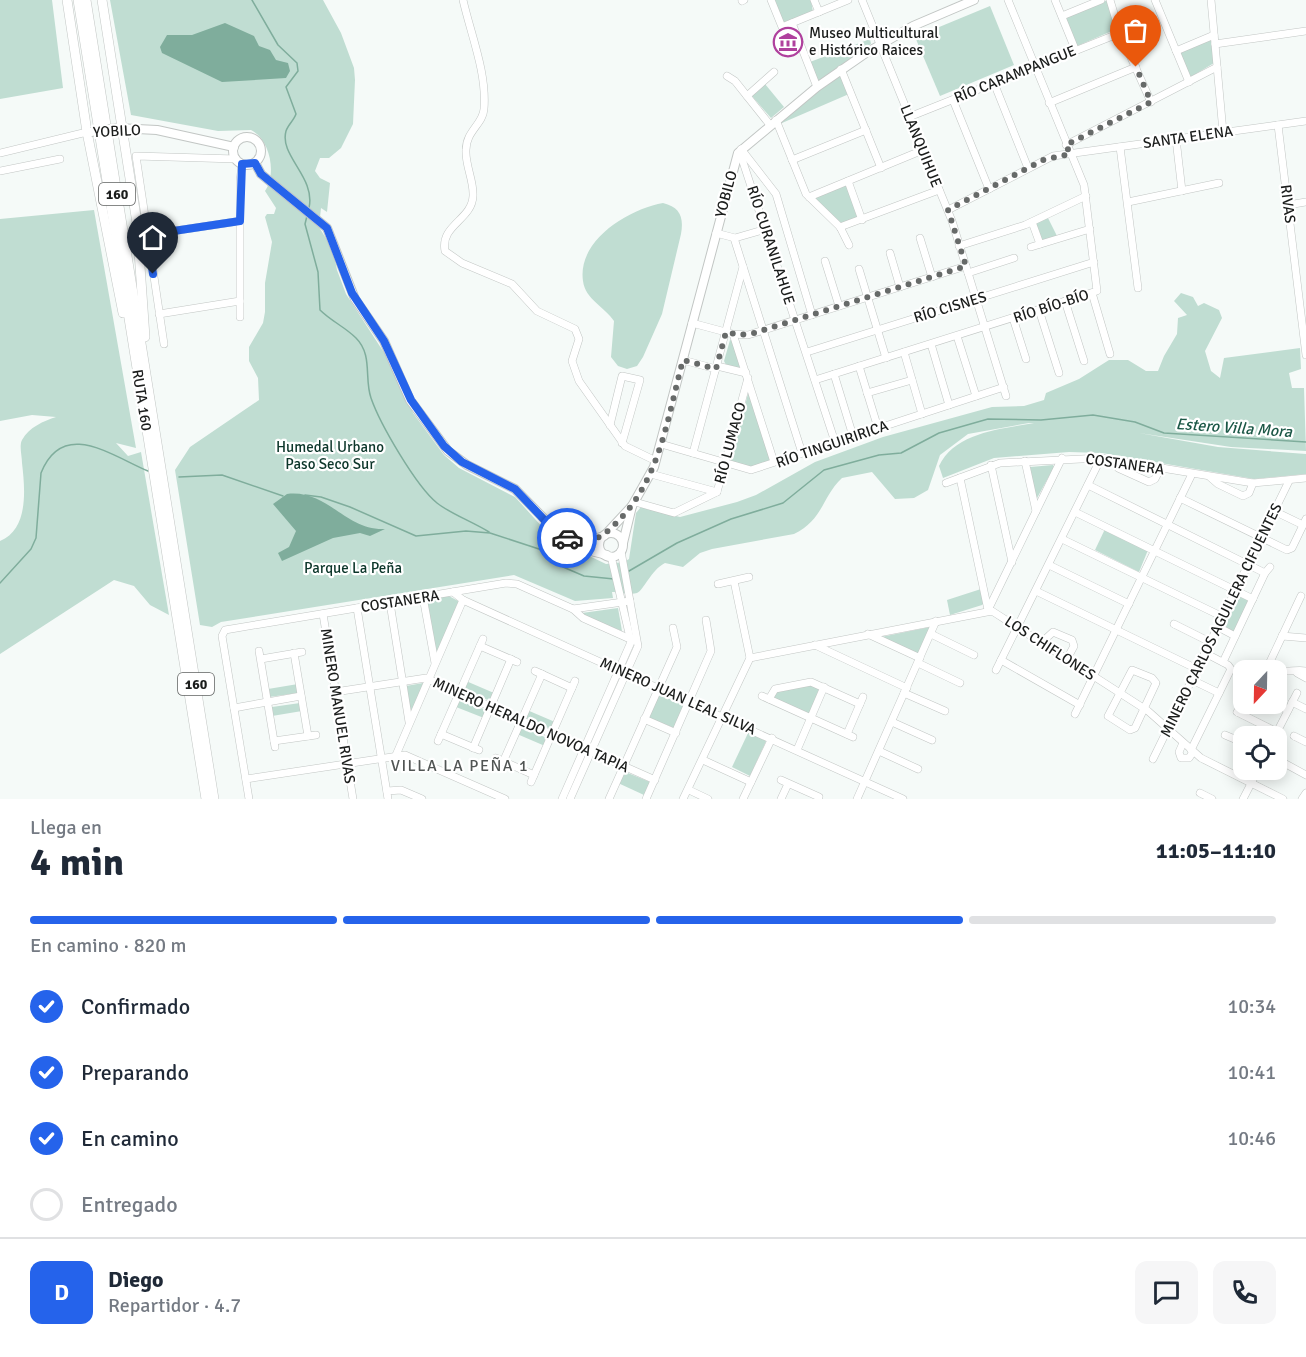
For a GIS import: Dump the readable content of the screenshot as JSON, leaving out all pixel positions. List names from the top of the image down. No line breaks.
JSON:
{"streets":{"highway":["160","RUTA 160"],"main road":["YOBILO"],"street":["RÍO CARAMPANGUE","SANTA ELENA","LLANQUIHUE","RIVAS","RÍO CURANILAHUE","RÍO BÍO-BÍO","RÍO CISNES","RÍO LUMACO","RÍO TINGUIRIRICA","COSTANERA","MINERO CARLOS AGUILERA CIFUENTES","LOS CHIFLONES","MINERO JUAN LEAL SILVA","MINERO MANUEL RIVAS","MINERO HERALDO NOVOA TAPIA"]},"crossings":[["RÍO CARAMPANGUE","LLANQUIHUE"],["RÍO CARAMPANGUE","RÍO BÍO-BÍO"],["YOBILO","RÍO CURANILAHUE"],["YOBILO","RÍO LUMACO"],["YOBILO","RÍO TINGUIRIRICA"],["SANTA ELENA","LLANQUIHUE"],["SANTA ELENA","RIVAS"],["SANTA ELENA","RÍO BÍO-BÍO"],["LLANQUIHUE","RÍO BÍO-BÍO"],["LLANQUIHUE","RÍO CISNES"],["LLANQUIHUE","RÍO TINGUIRIRICA"],["RÍO CURANILAHUE","RÍO BÍO-BÍO"],["RÍO CURANILAHUE","RÍO CISNES"],["RÍO CURANILAHUE","RÍO TINGUIRIRICA"],["RÍO BÍO-BÍO","RÍO CISNES"],["RÍO LUMACO","RÍO TINGUIRIRICA"],["COSTANERA","MINERO CARLOS AGUILERA CIFUENTES"],["COSTANERA","MINERO JUAN LEAL SILVA"],["COSTANERA","MINERO MANUEL RIVAS"],["MINERO CARLOS AGUILERA CIFUENTES","LOS CHIFLONES"],["MINERO MANUEL RIVAS","MINERO HERALDO NOVOA TAPIA"]],"districts":["VILLA LA PEÑA 1"],"water":["Estero Villa Mora"],"parks":["Humedal Urbano Paso Seco Sur","Parque La Peña"],"places":{"museum":["Museo Multicultural e Histórico Raices"]},"north":"bottom","page":{"heading":["4 min","Llega en","11:05–11:10"],"panel":["Diego","Repartidor · 4.7"],"bar":"En camino · 820 m","list":[["Confirmado","10:34"],["Preparando","10:41"],["En camino","10:46"],"Entregado"],"round":"D"}}
